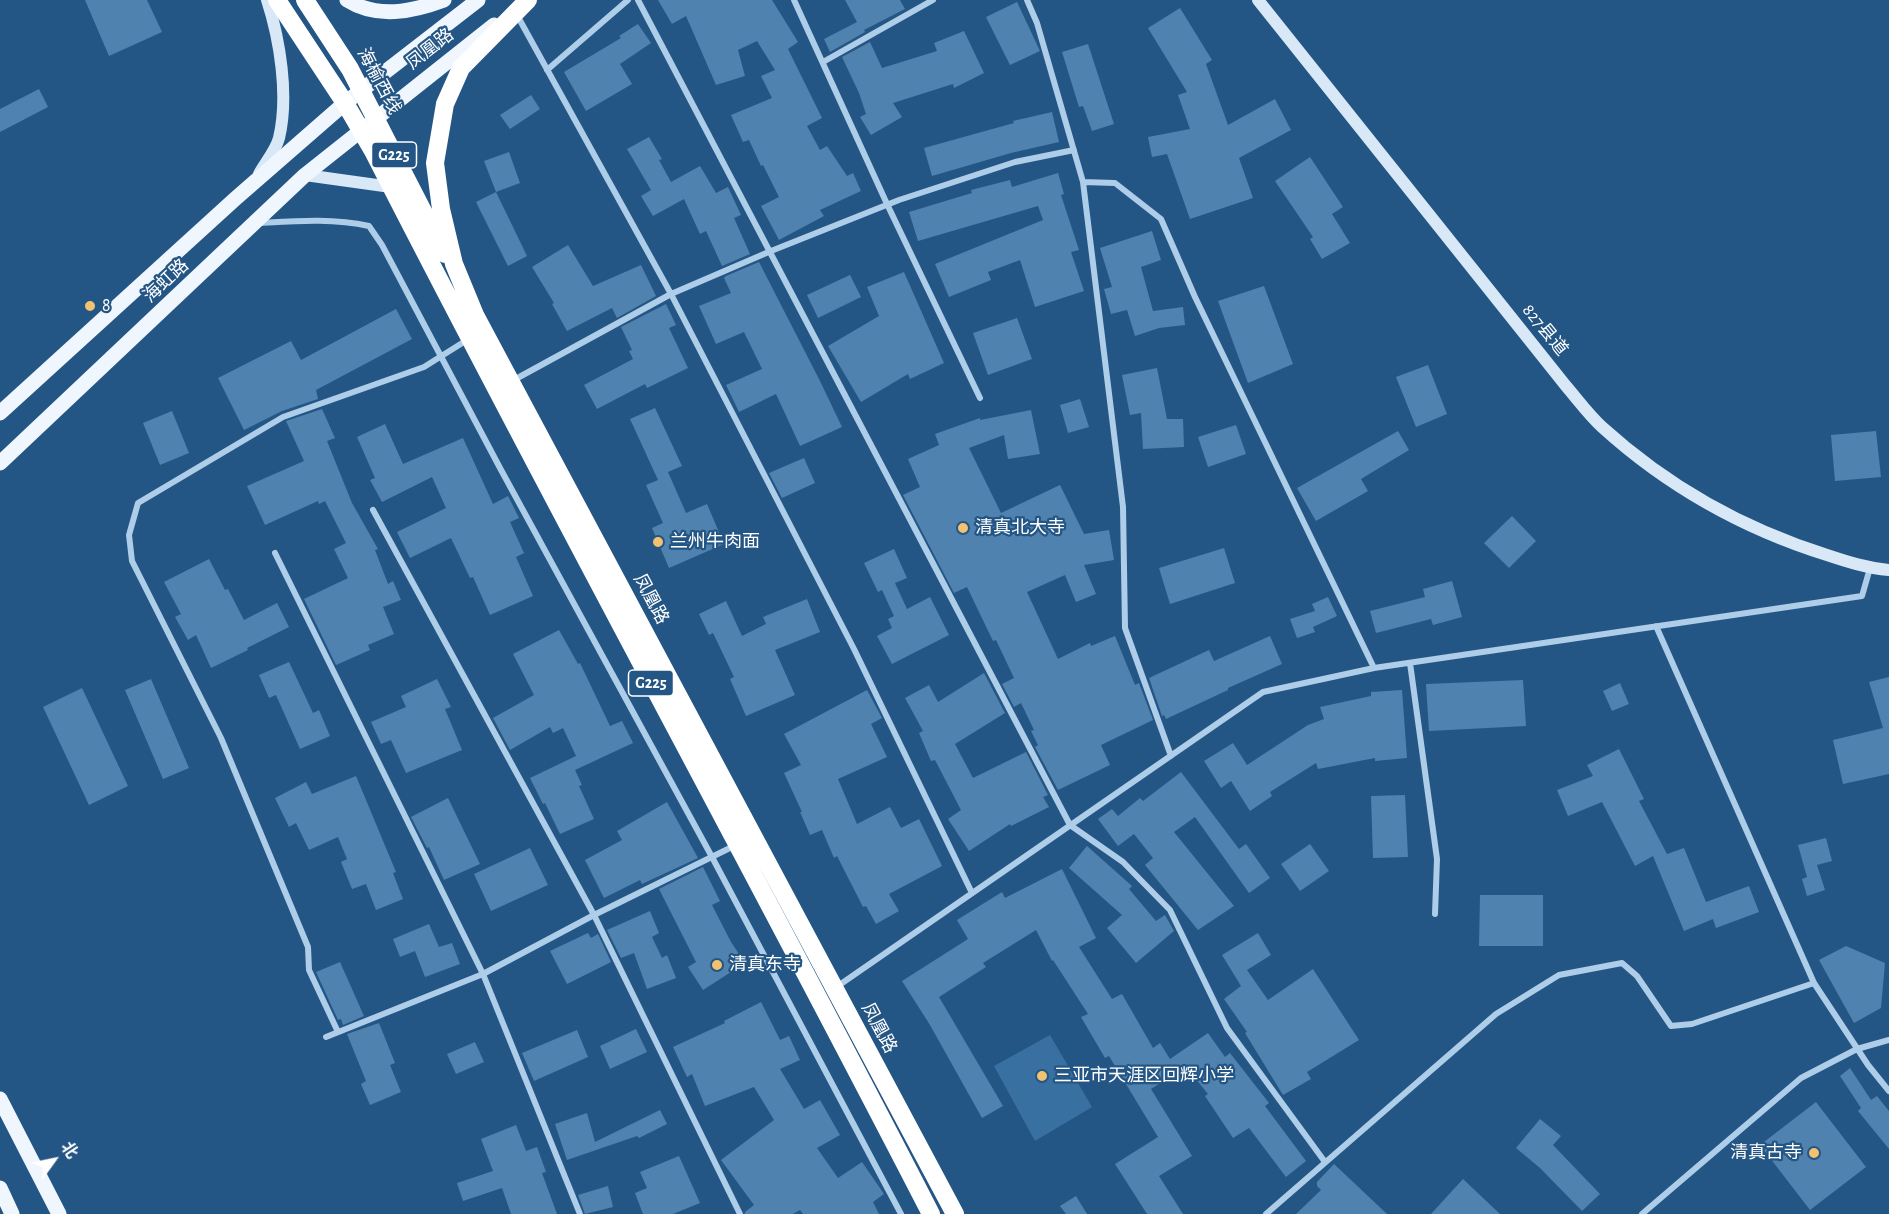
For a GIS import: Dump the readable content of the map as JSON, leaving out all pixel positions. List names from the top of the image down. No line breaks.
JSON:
{"streets":{"highway":["凤凰路","海榆西线","G225"],"main road":["海虹路","827县道"]},"crossings":[["凤凰路","海榆西线"],["凤凰路","G225"],["凤凰路","海虹路"],["G225","海虹路"]],"places":["8","清真北大寺","兰州牛肉面","清真东寺","三亚市天涯区回辉小学","清真古寺"],"north":"top right"}
